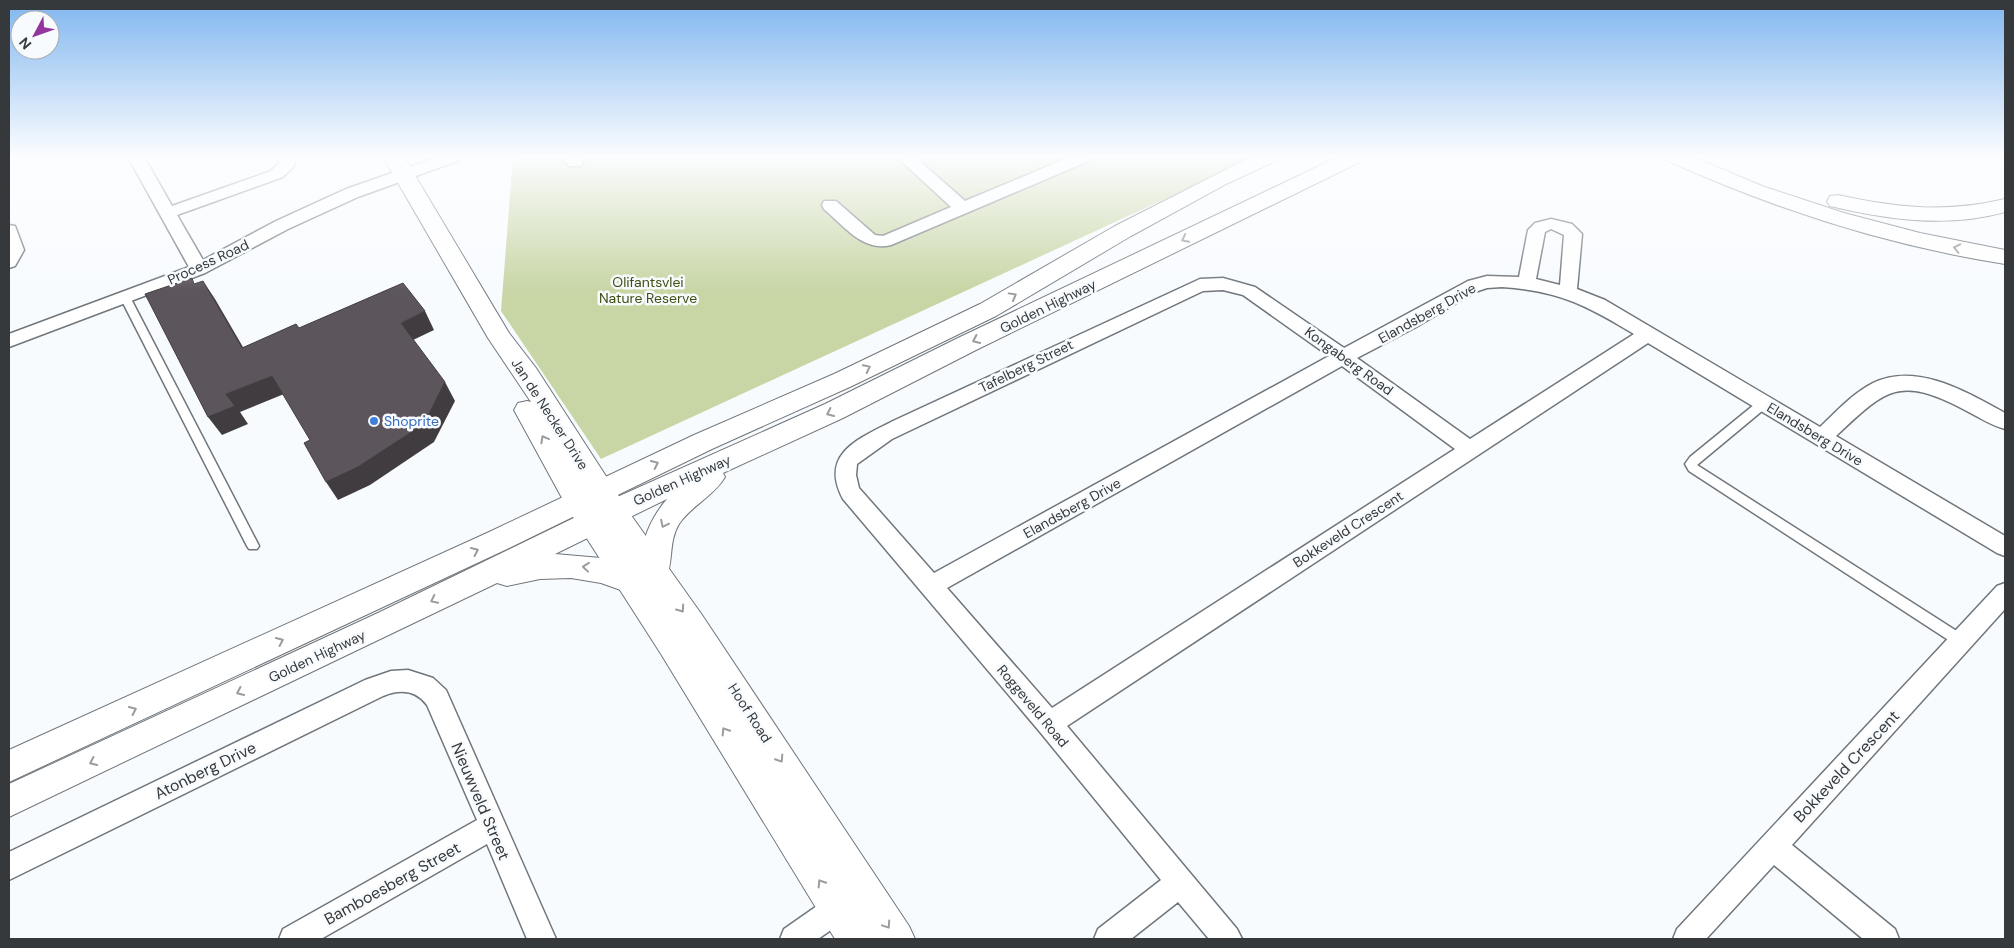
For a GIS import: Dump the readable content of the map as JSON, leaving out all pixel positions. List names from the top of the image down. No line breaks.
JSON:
{"streets":{"main road":["Golden Highway","Jan de Necker Drive","Hoof Road"],"street":["Process Road","Elandsberg Drive","Kongaberg Road","Tafelberg Street","Bokkeveld Crescent","Roggeveld Road","Atonberg Drive","Nieuwveld Street","Bamboesberg Street"]},"crossings":[["Golden Highway","Jan de Necker Drive"],["Golden Highway","Hoof Road"],["Elandsberg Drive","Kongaberg Road"],["Elandsberg Drive","Bokkeveld Crescent"],["Elandsberg Drive","Roggeveld Road"],["Kongaberg Road","Tafelberg Street"],["Kongaberg Road","Bokkeveld Crescent"],["Tafelberg Street","Roggeveld Road"],["Jan de Necker Drive","Hoof Road"],["Bokkeveld Crescent","Roggeveld Road"],["Atonberg Drive","Nieuwveld Street"],["Nieuwveld Street","Bamboesberg Street"]],"parks":["Olifantsvlei Nature Reserve"],"places":["Shoprite"],"north":"bottom left"}
